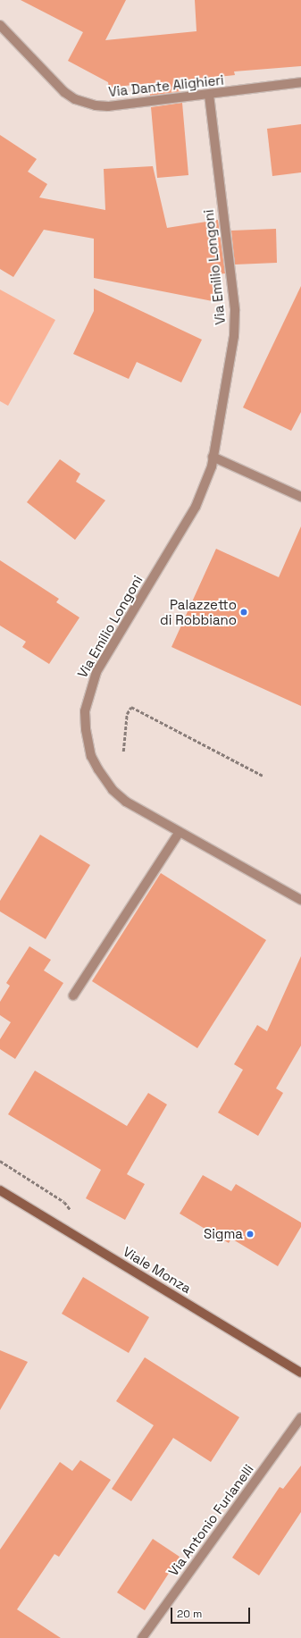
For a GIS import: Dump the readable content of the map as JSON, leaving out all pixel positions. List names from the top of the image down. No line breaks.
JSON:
{"streets":{"main road":["Viale Monza"],"street":["Via Dante Alighieri","Via Emilio Longoni","Via Antonio Furlanelli"]},"crossings":[["Via Dante Alighieri","Via Emilio Longoni"]],"places":["Palazzetto di Robbiano","Sigma"],"scale_bar":"20 m"}
